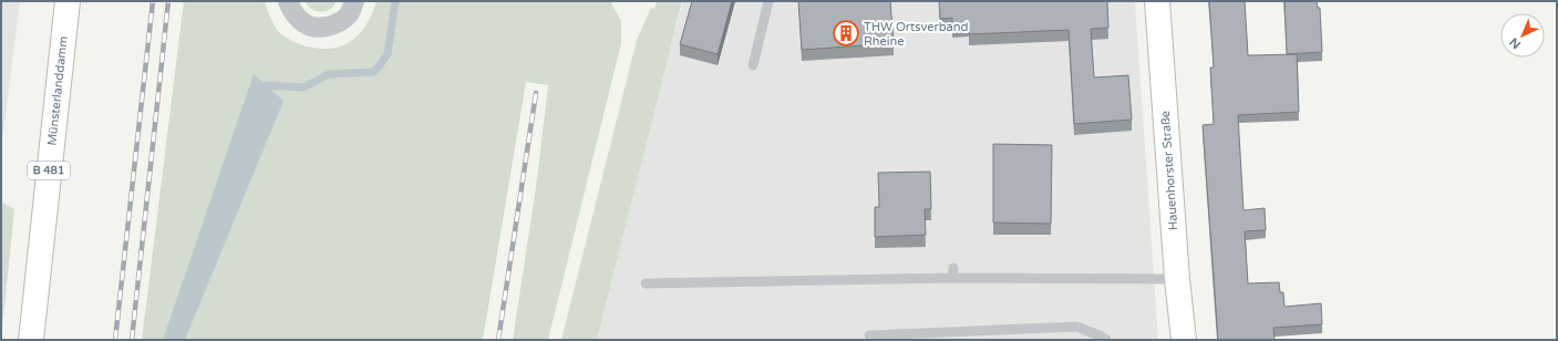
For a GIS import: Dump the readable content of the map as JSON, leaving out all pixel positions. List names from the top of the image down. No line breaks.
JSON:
{"streets":{"street":["Münsterlanddamm","B 481","Hauenhorster Straße"]},"places":{"building":["THW Ortsverband Rheine"]},"north":"bottom left"}
